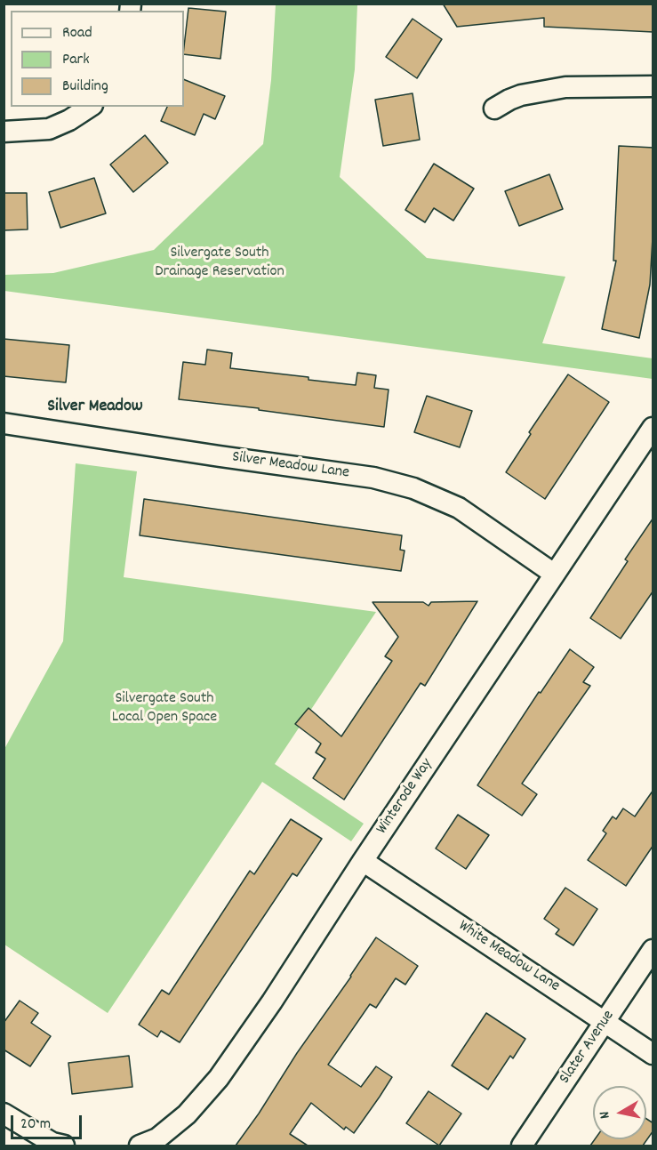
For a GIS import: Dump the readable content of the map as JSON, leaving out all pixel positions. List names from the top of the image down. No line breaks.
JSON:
{"streets":{"street":["Silver Meadow Lane","Winterode Way","White Meadow Lane","Slater Avenue"]},"crossings":[["Silver Meadow Lane","Winterode Way"],["Winterode Way","White Meadow Lane"],["White Meadow Lane","Slater Avenue"]],"districts":["Silver Meadow"],"parks":["Silvergate South Drainage Reservation","Silvergate South Local Open Space"],"legend":["Road","Park","Building"],"scale_bar":"20 m","north":"left"}
